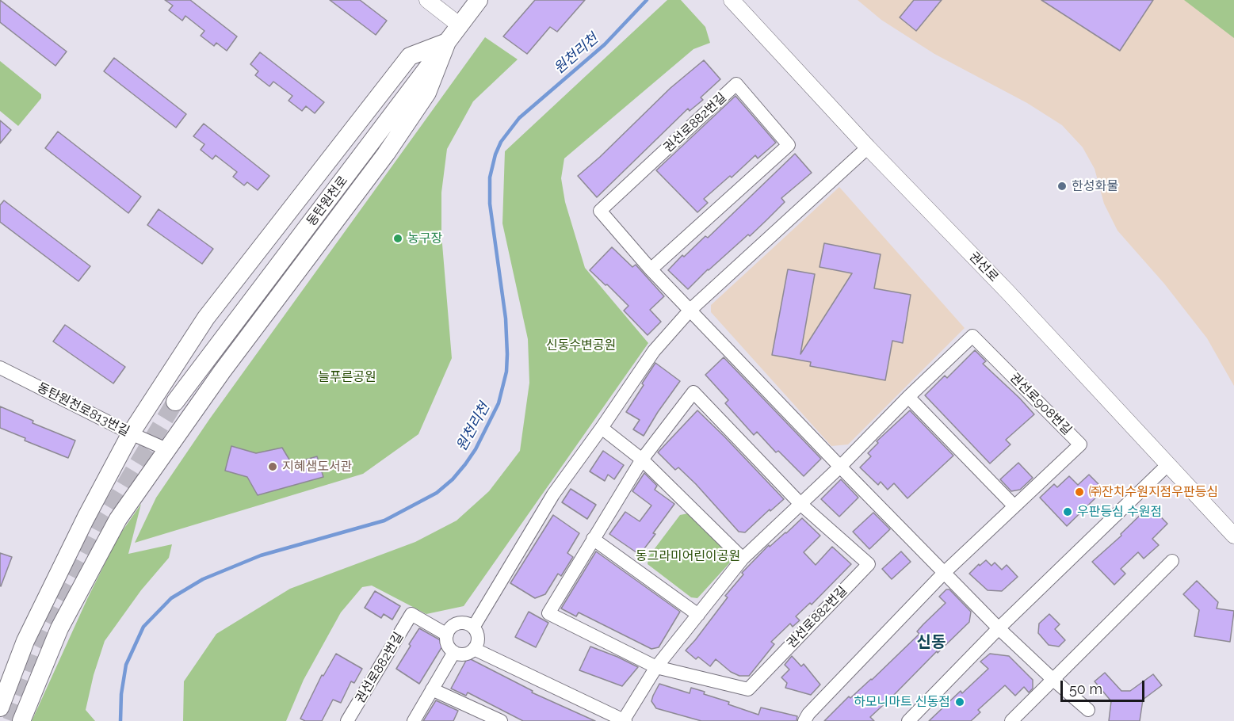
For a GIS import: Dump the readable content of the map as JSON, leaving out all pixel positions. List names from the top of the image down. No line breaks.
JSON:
{"streets":{"main road":["동탄원천로"],"street":["권선로882번길","권선로","권선로908번길","동탄원천로813번길"]},"crossings":[["권선로882번길","권선로908번길"]],"districts":["신동"],"water":["원천리천"],"parks":["신동수변공원","늘푸른공원","동그라미어린이공원"],"places":["한성화물","농구장","지혜샘도서관","㈜잔치수원지점우판등심","우판등심 수원점","하모니마트 신동점"],"scale_bar":"50 m"}
